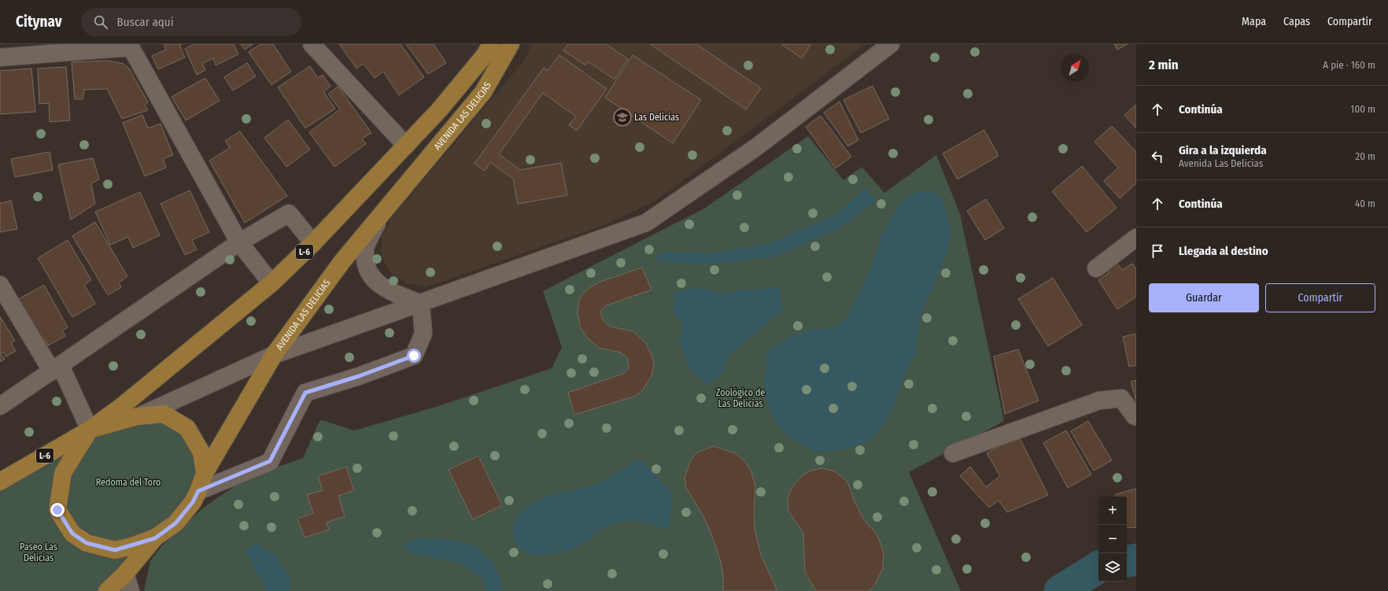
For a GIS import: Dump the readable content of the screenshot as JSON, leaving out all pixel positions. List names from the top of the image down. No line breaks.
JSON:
{"streets":{"main road":["AVENIDA LAS DELICIAS","L-6"]},"crossings":[["AVENIDA LAS DELICIAS","L-6"]],"parks":["Zoológico de Las Delicias","Redoma del Toro","Paseo Las Delicias"],"places":{"school or university":["Las Delicias"]},"north":"top right","page":{"header":"Citynav","search":"Buscar aquí","nav":["Mapa","Capas","Compartir"],"heading":["2 min","A pie · 160 m"],"list":[["Continúa","100 m"],["Gira a la izquierda","Avenida Las Delicias","20 m"],["Continúa","40 m"],"Llegada al destino"],"buttons":["Guardar","Compartir"],"map_buttons":["+","−"]}}
